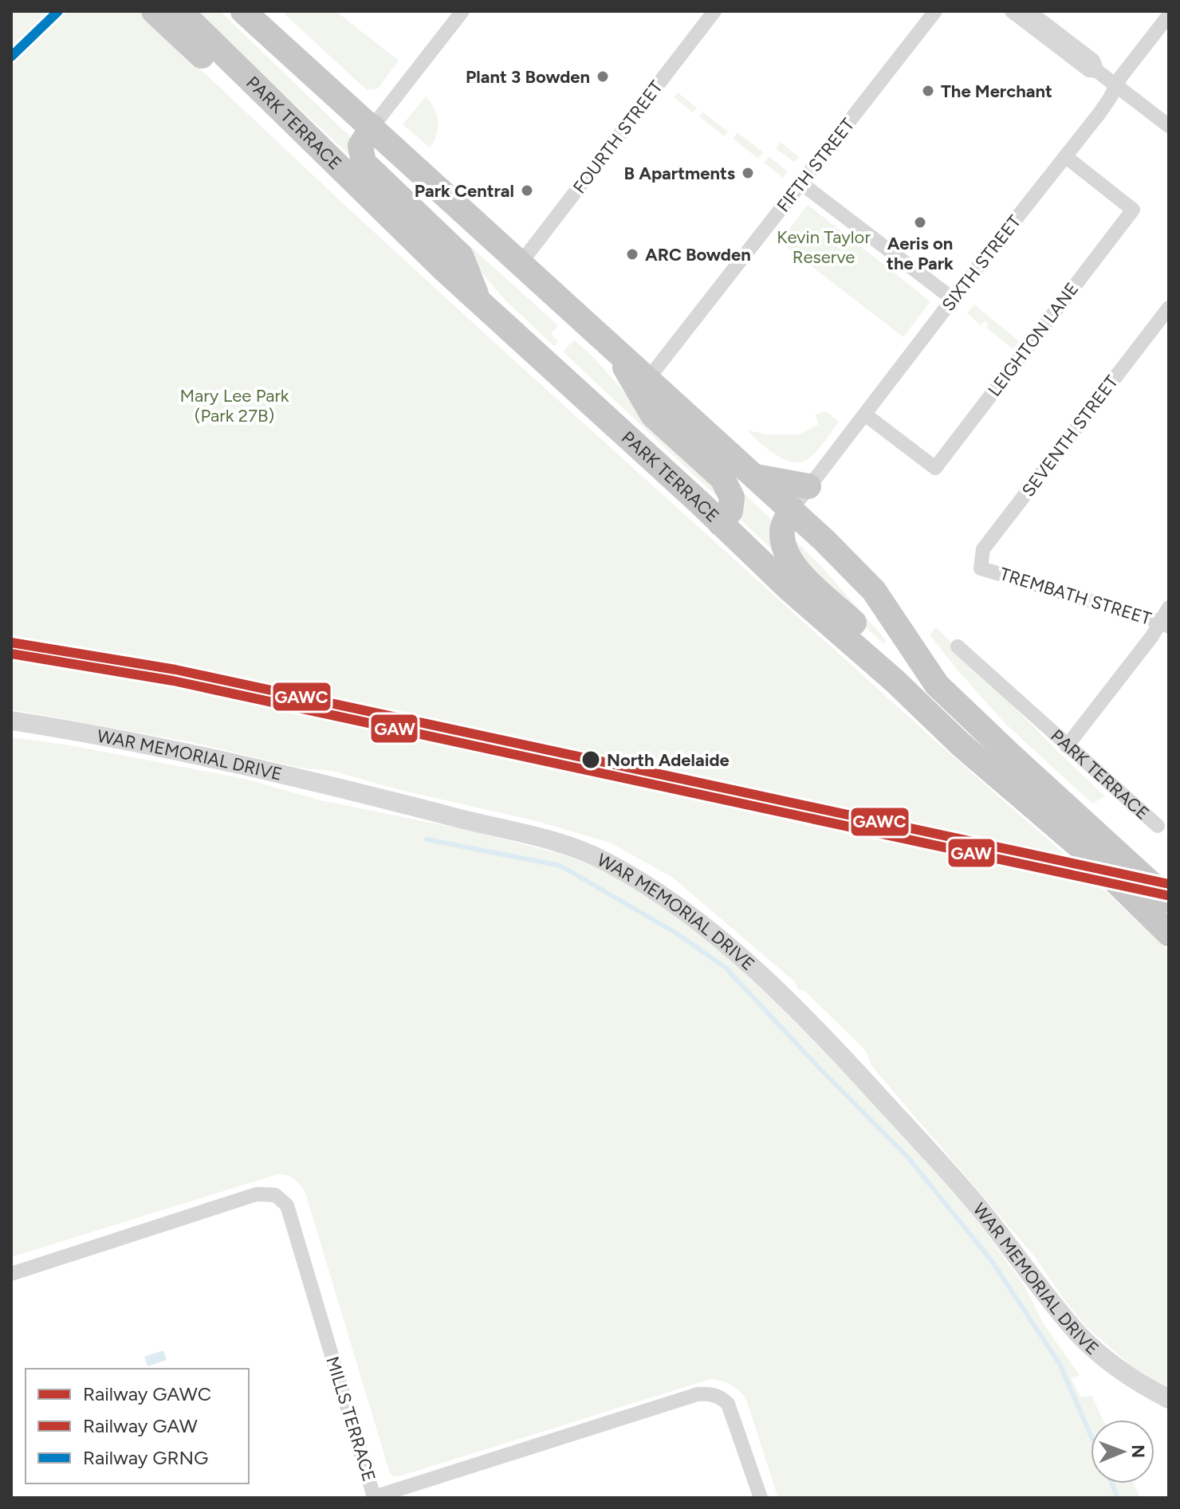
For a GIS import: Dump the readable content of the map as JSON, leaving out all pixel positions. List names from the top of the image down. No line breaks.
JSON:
{"streets":{"highway":["PARK TERRACE"],"street":["FOURTH STREET","FIFTH STREET","SIXTH STREET","LEIGHTON LANE","SEVENTH STREET","TREMBATH STREET","WAR MEMORIAL DRIVE","MILLS TERRACE"]},"crossings":[["SIXTH STREET","LEIGHTON LANE"],["SEVENTH STREET","TREMBATH STREET"]],"parks":["Kevin Taylor Reserve","Mary Lee Park (Park 27B)"],"places":["Plant 3 Bowden","The Merchant","B Apartments","Park Central","Aeris on the Park","ARC Bowden","North Adelaide"],"lines":["rail line GRNG","rail line GAWC","rail line GAW"],"legend":["Railway GAWC","Railway GAW","Railway GRNG"],"north":"right"}
